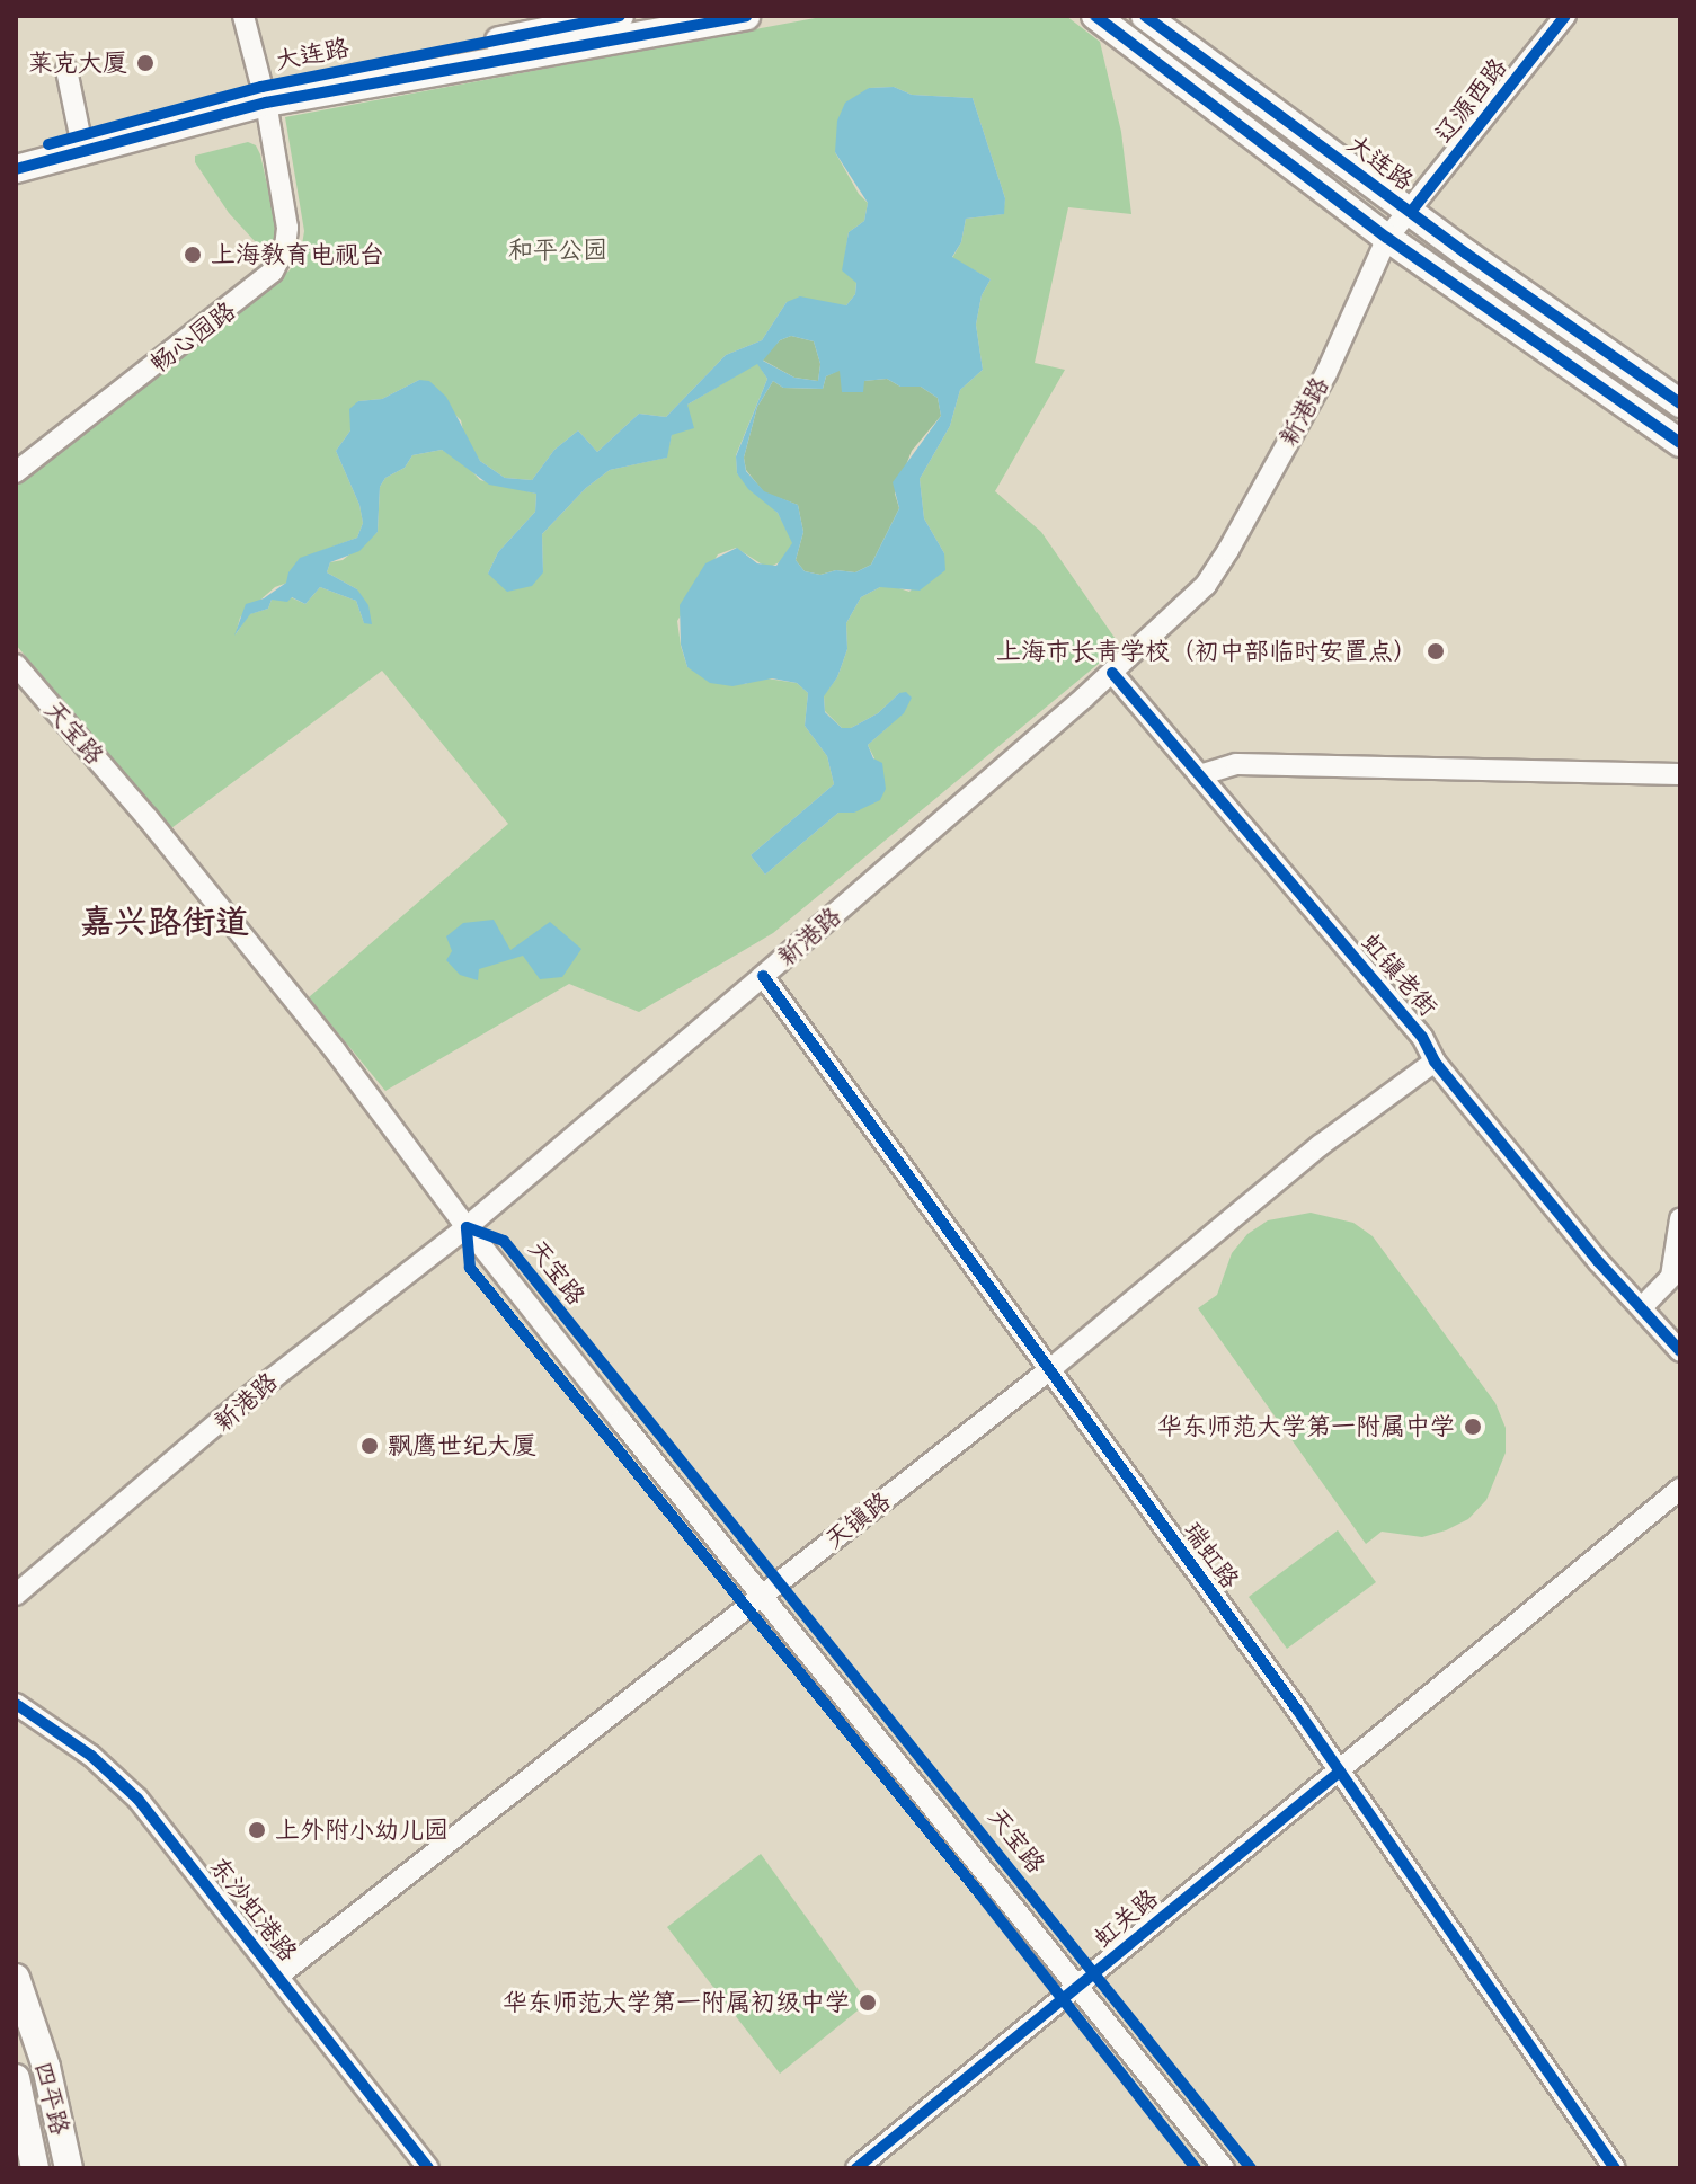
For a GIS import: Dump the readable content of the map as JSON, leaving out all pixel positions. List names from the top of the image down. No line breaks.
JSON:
{"streets":{"main road":["大连路","四平路"],"street":["辽源西路","畅心园路","新港路","天宝路","虹镇老街","天镇路","瑞虹路","东沙虹港路","虹关路"]},"crossings":[["大连路","辽源西路"],["大连路","畅心园路"],["辽源西路","新港路"],["新港路","天宝路"],["新港路","虹镇老街"],["新港路","瑞虹路"],["天宝路","天镇路"],["天宝路","虹关路"],["虹镇老街","天镇路"],["天镇路","瑞虹路"],["天镇路","东沙虹港路"],["瑞虹路","虹关路"]],"districts":["嘉兴路街道"],"parks":["和平公园"],"places":["莱克大厦","上海教育电视台","上海市长青学校（初中部临时安置点）","华东师范大学第一附属中学","飘鹰世纪大厦","上外附小幼儿园","华东师范大学第一附属初级中学"]}
